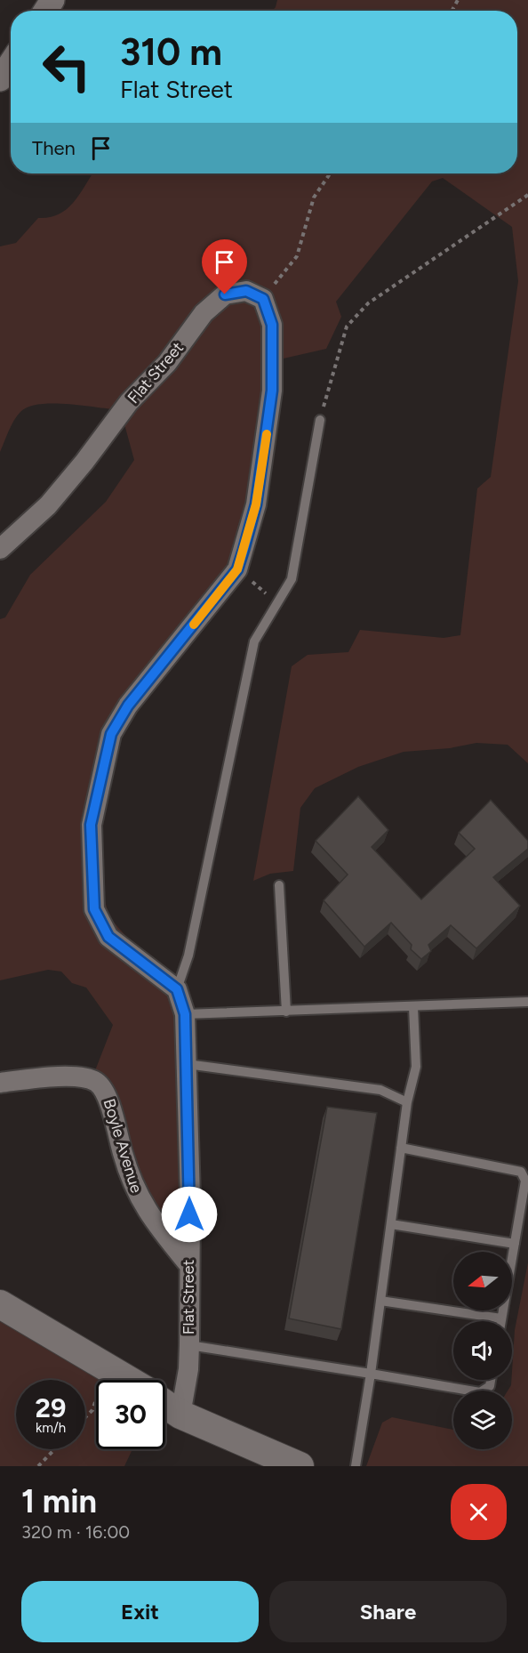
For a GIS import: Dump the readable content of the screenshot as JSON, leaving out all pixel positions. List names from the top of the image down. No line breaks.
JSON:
{"streets":{"street":["Flat Street","Boyle Avenue"]},"crossings":[["Flat Street","Boyle Avenue"]],"north":"left","page":{"turn":["310 m","Flat Street"],"then":"Then","speed":"29 km/h","limit":"30","heading":["1 min","320 m · 16:00"],"buttons":["Exit","Share"]}}
